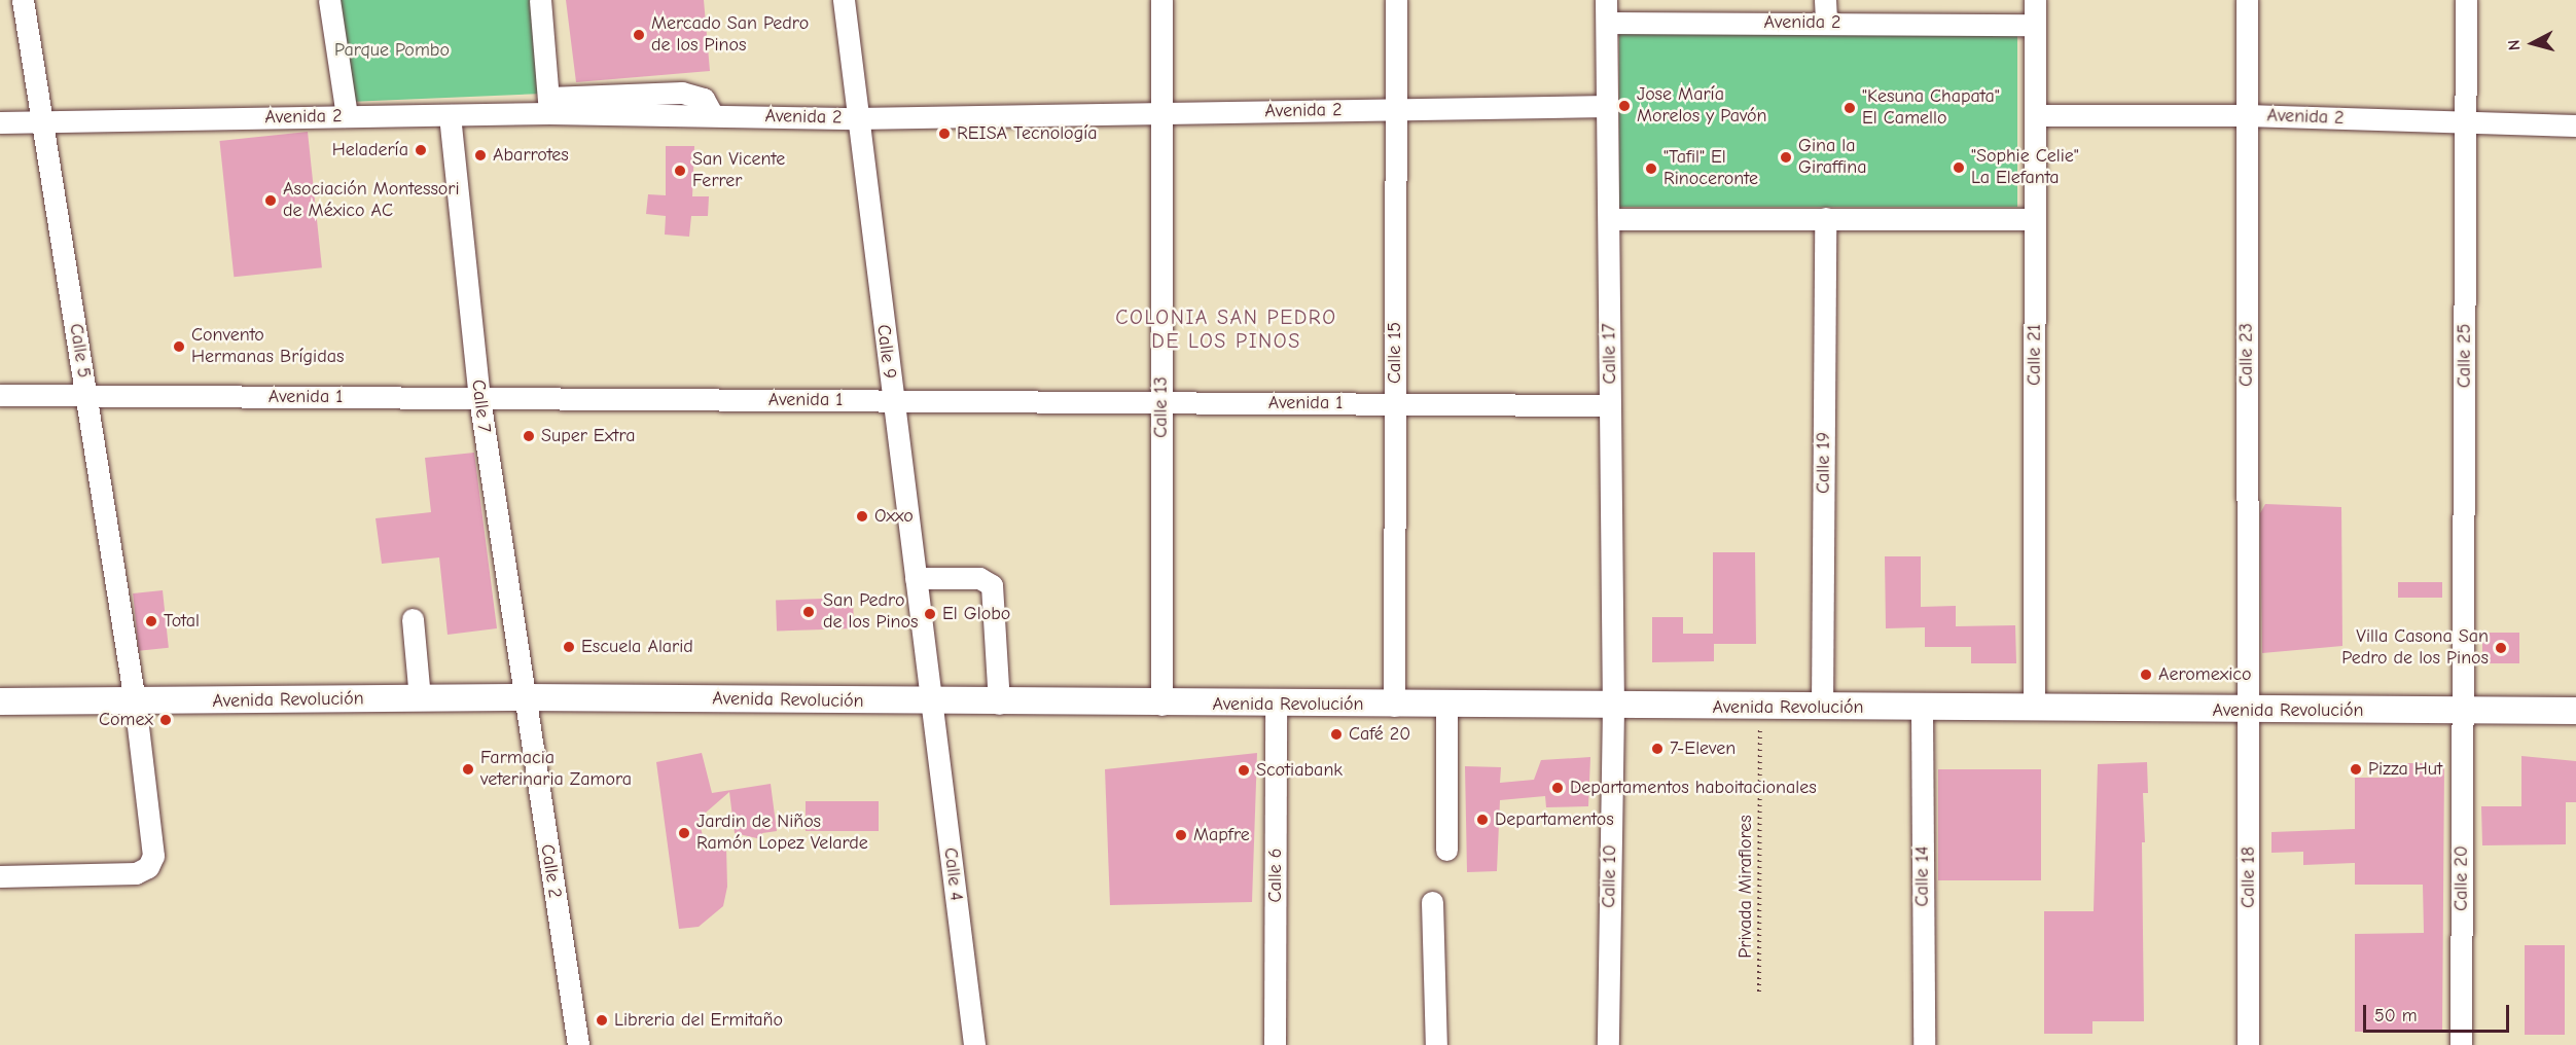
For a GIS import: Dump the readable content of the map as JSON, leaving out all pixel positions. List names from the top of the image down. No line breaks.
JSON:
{"streets":{"main road":["Avenida Revolución"],"street":["Avenida 2","Calle 5","Calle 9","Calle 15","Calle 17","Calle 21","Calle 23","Calle 25","Avenida 1","Calle 7","Calle 13","Calle 19","Calle 2","Calle 4","Calle 6","Calle 10","Calle 14","Calle 18","Calle 20"],"path":["Privada Miraflores"]},"crossings":[["Avenida 2","Calle 5"],["Avenida 2","Calle 9"],["Avenida 2","Calle 15"],["Avenida 2","Calle 17"],["Avenida 2","Calle 21"],["Avenida 2","Calle 23"],["Avenida 2","Calle 25"],["Avenida 2","Calle 7"],["Avenida 2","Calle 13"],["Calle 5","Avenida 1"],["Calle 5","Avenida Revolución"],["Calle 9","Avenida 1"],["Calle 9","Avenida Revolución"],["Calle 9","Calle 4"],["Calle 15","Avenida 1"],["Calle 15","Avenida Revolución"],["Calle 17","Avenida 1"],["Calle 17","Avenida Revolución"],["Calle 17","Calle 10"],["Calle 21","Avenida Revolución"],["Calle 23","Avenida Revolución"],["Calle 23","Calle 18"],["Calle 25","Avenida Revolución"],["Calle 25","Calle 20"],["Avenida 1","Calle 7"],["Avenida 1","Calle 13"],["Calle 7","Avenida Revolución"],["Calle 7","Calle 2"],["Calle 13","Avenida Revolución"],["Calle 19","Avenida Revolución"],["Avenida Revolución","Calle 2"],["Avenida Revolución","Calle 4"],["Avenida Revolución","Calle 6"],["Avenida Revolución","Calle 10"],["Avenida Revolución","Calle 14"],["Avenida Revolución","Calle 18"],["Avenida Revolución","Calle 20"],["Avenida Revolución","Privada Miraflores"]],"districts":["COLONIA SAN PEDRO DE LOS PINOS"],"parks":["Parque Pombo"],"places":["Mercado San Pedro de los Pinos","Jose María Morelos y Pavón","\"Kesuna Chapata\" El Camello","REISA Tecnología","Heladería","Abarrotes","Gina la Giraffina","\"Sophie Celie\" La Elefanta","\"Tafil\" El Rinoceronte","San Vicente Ferrer","Asociación Montessori de México AC","Convento Hermanas Brígidas","Super Extra","Oxxo","San Pedro de los Pinos","El Globo","Total","Escuela Alarid","Villa Casona San Pedro de los Pinos","Aeromexico","Comex","Café 20","7-Eleven","Farmacia veterinaria Zamora","Pizza Hut","Scotiabank","Departamentos haboitacionales","Departamentos","Jardin de Niños Ramón Lopez Velarde","Mapfre","Libreria del Ermitaño"],"scale_bar":"50 m","north":"left"}
